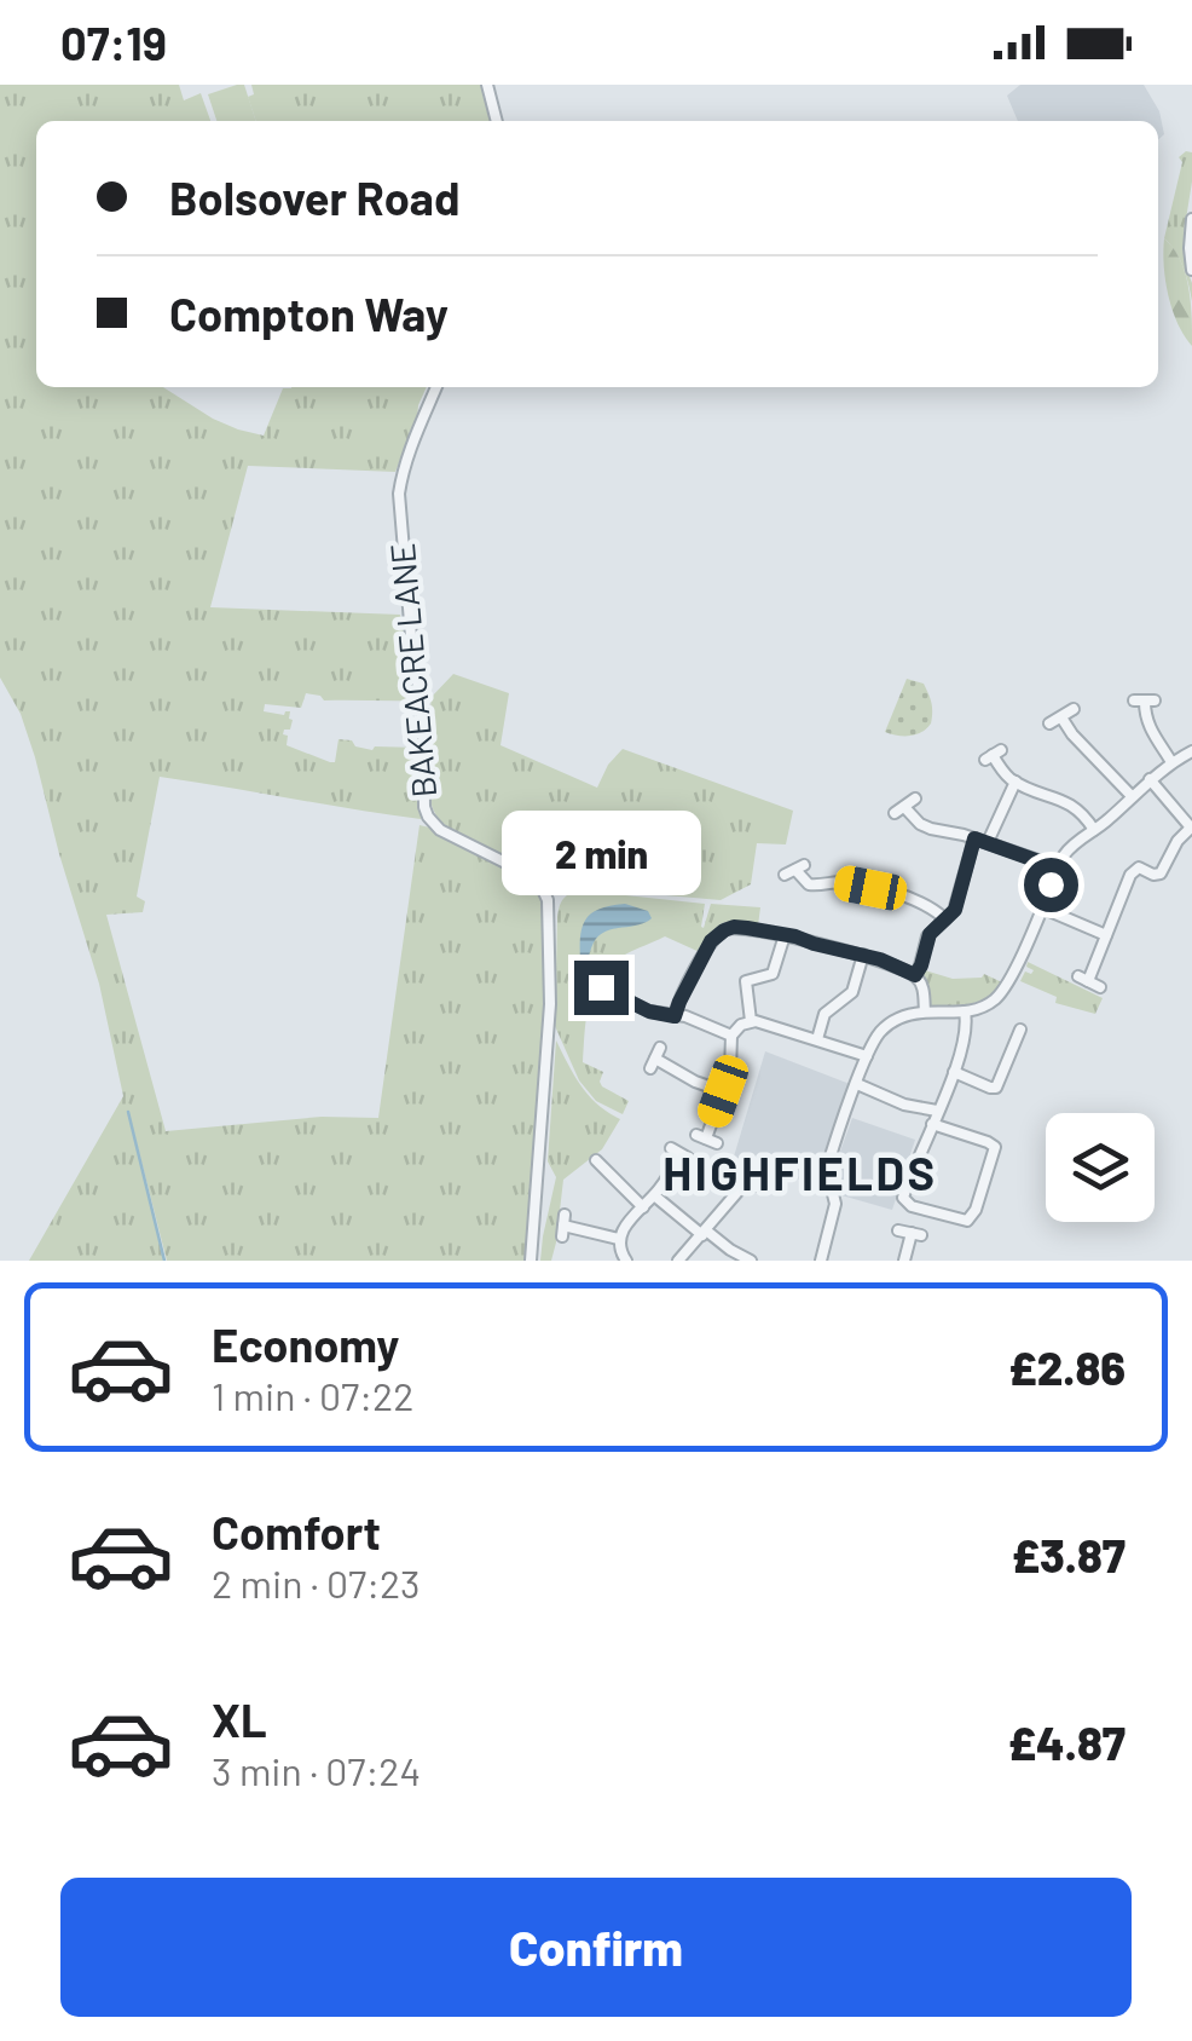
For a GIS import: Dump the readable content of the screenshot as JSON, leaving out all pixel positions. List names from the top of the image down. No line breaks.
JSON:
{"streets":{"street":["BAKEACRE LANE"]},"districts":["HIGHFIELDS"],"page":{"status":"07:19","banner":["Bolsover Road","Compton Way"],"bubble":"2 min","list":[{"name":"Economy","note":"1 min · 07:22","value":"£2.86"},{"name":"Comfort","note":"2 min · 07:23","value":"£3.87"},{"name":"XL","note":"3 min · 07:24","value":"£4.87"}],"buttons":"Confirm"}}
